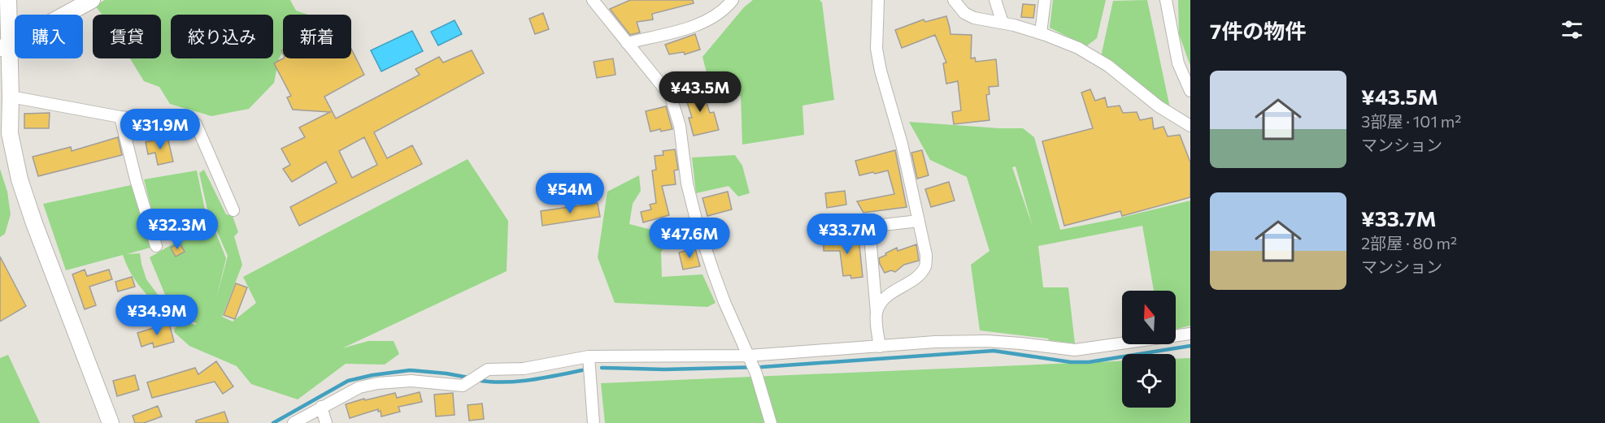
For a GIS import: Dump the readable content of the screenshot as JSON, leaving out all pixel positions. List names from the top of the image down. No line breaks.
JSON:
{"north":"top","page":{"heading":"7件の物件","chip":["購入","賃貸","絞り込み","新着"],"list":[{"name":"¥43.5M","note":"3部屋 · 101 m² · マンション"},{"name":"¥33.7M","note":"2部屋 · 80 m² · マンション"}],"price":["¥43.5M","¥31.9M","¥54M","¥32.3M","¥33.7M","¥47.6M","¥34.9M"]}}
